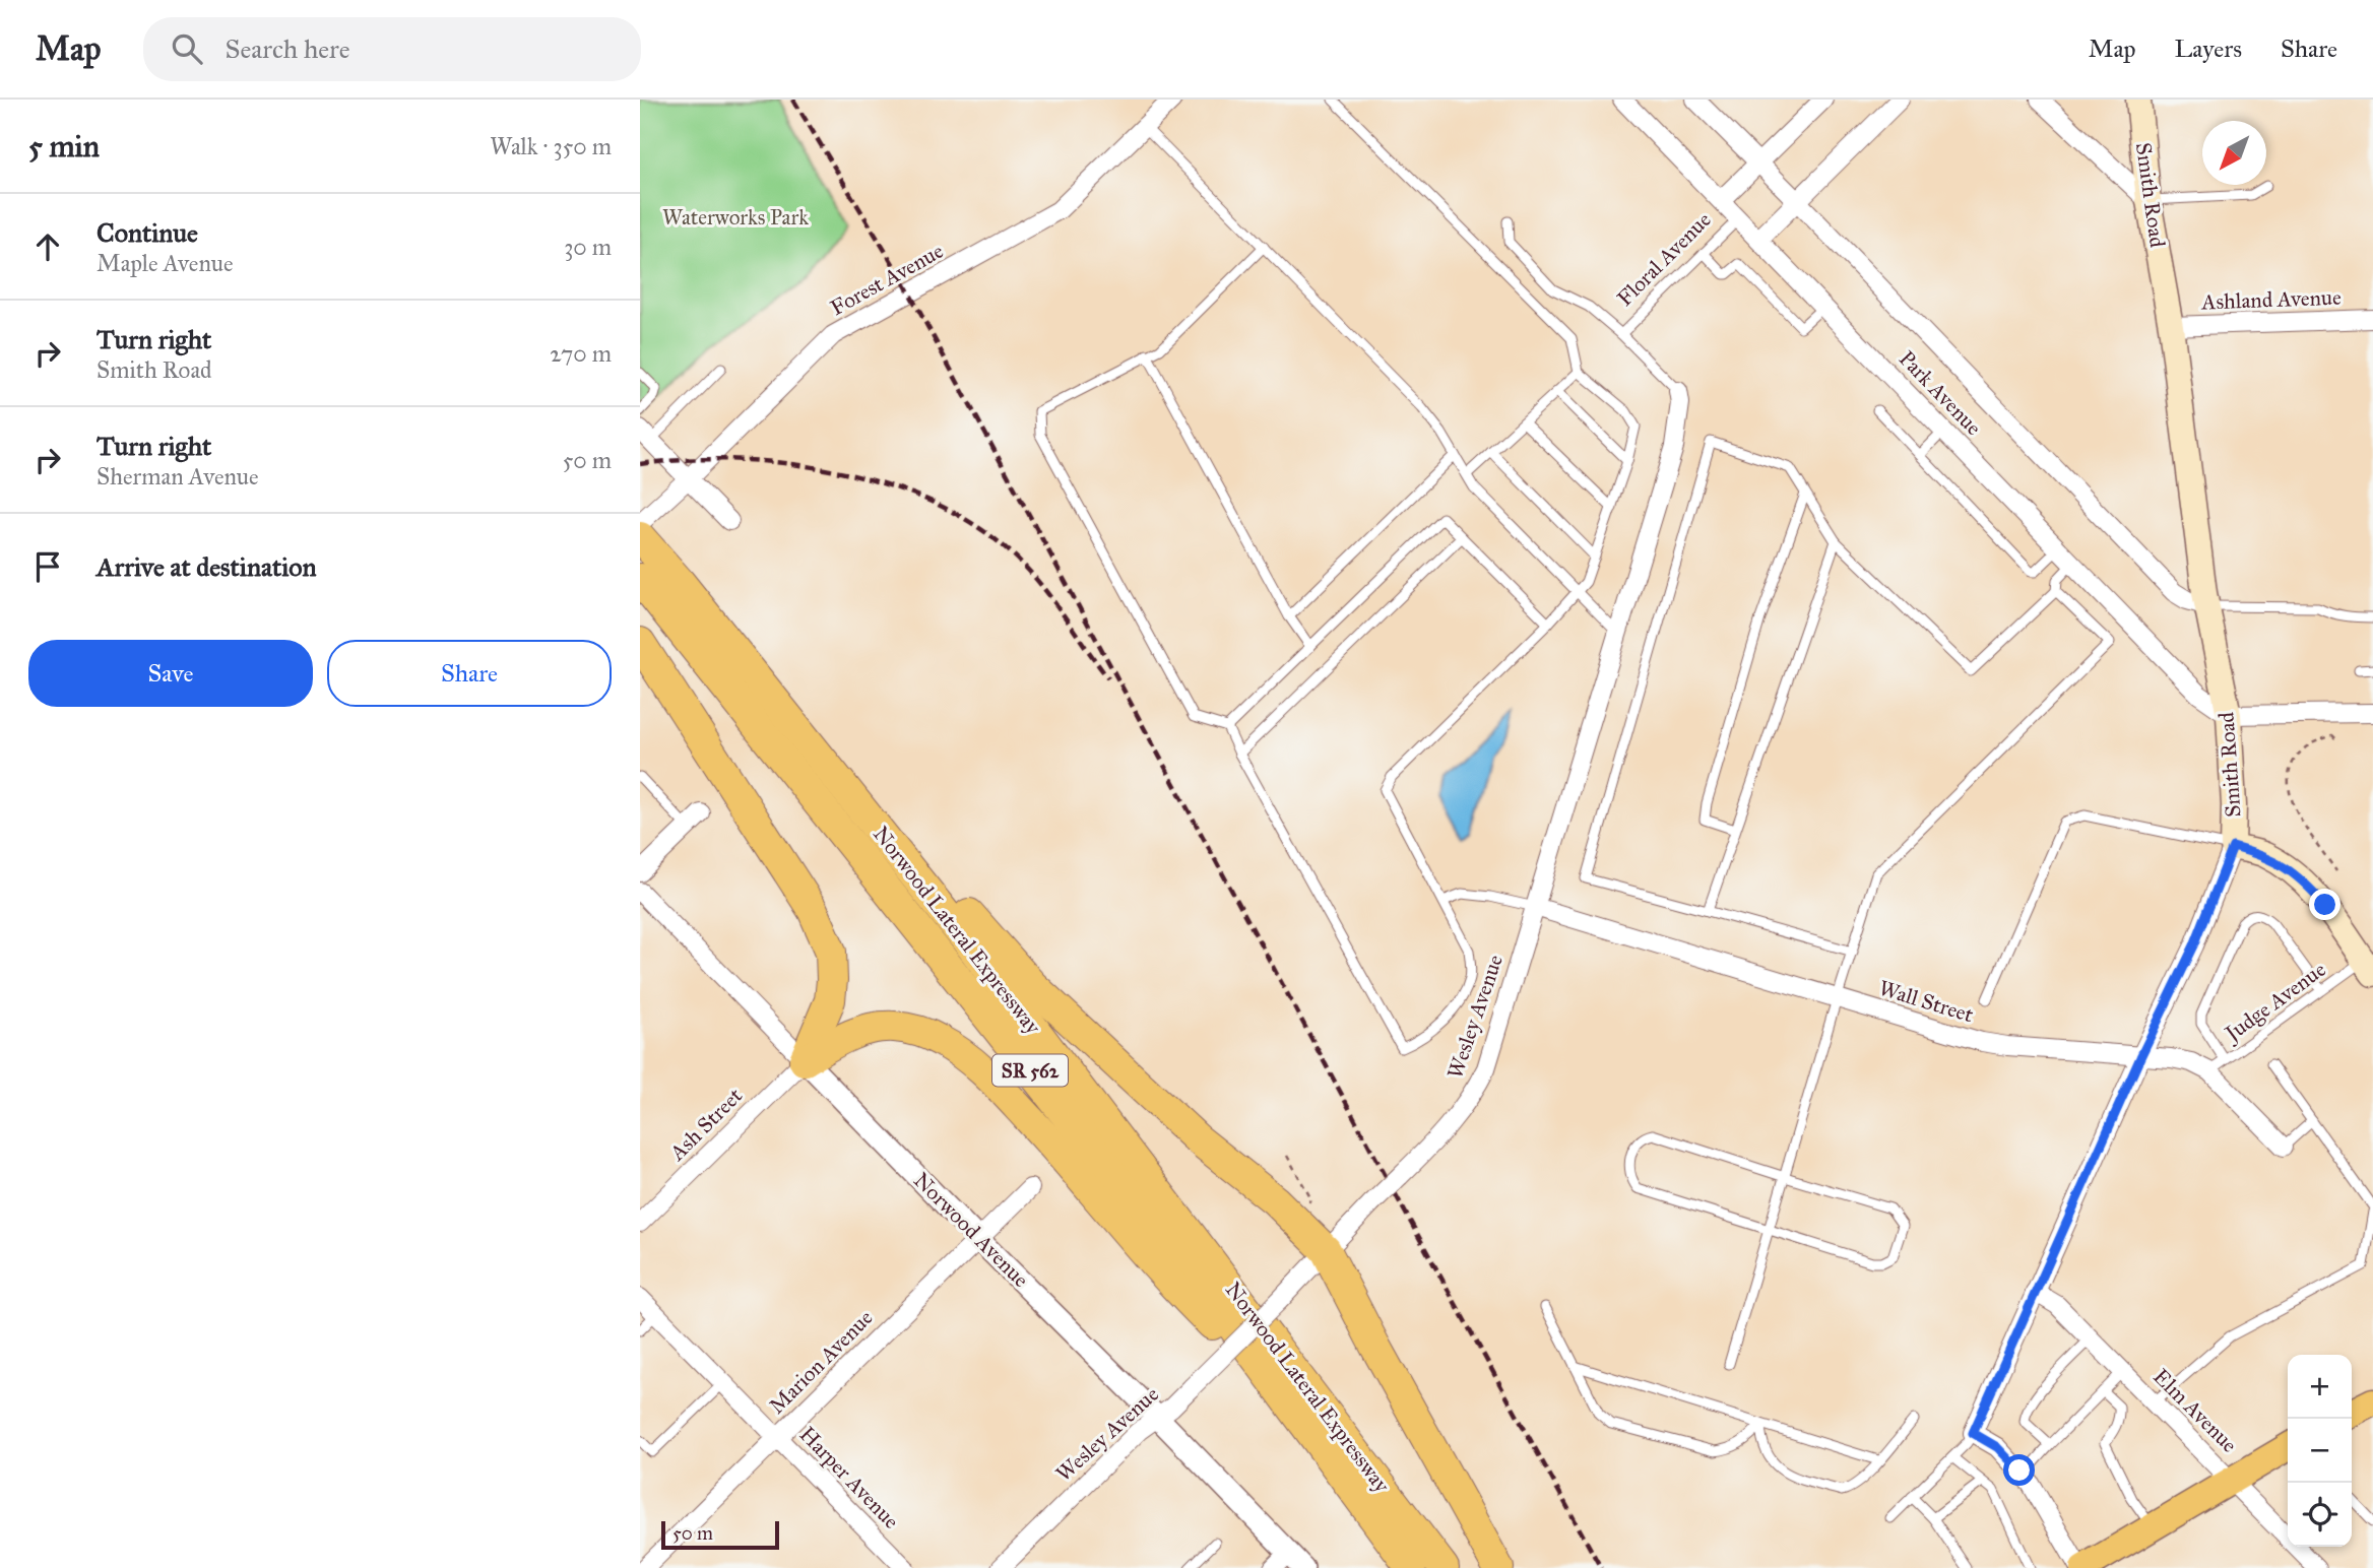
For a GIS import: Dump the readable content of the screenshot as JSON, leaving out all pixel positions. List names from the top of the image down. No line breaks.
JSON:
{"streets":{"highway":["Norwood Lateral Expressway","SR 562"],"main road":["Smith Road"],"street":["Floral Avenue","Forest Avenue","Ashland Avenue","Park Avenue","Wall Street","Wesley Avenue","Ash Street","Norwood Avenue","Marion Avenue","Elm Avenue","Harper Avenue"],"lane":["Judge Avenue"]},"crossings":[["Smith Road","Ashland Avenue"],["Smith Road","Park Avenue"],["Smith Road","Wall Street"],["Smith Road","Elm Avenue"],["Floral Avenue","Park Avenue"],["Wall Street","Judge Avenue"],["Wall Street","Wesley Avenue"],["Wesley Avenue","Norwood Avenue"],["Ash Street","Norwood Avenue"],["Norwood Avenue","Marion Avenue"],["Marion Avenue","Harper Avenue"]],"parks":["Waterworks Park"],"scale_bar":"50 m","north":"bottom left","page":{"header":"Map","search":"Search here","nav":["Map","Layers","Share"],"heading":["5 min","Walk · 350 m"],"list":[["Continue","Maple Avenue","30 m"],["Turn right","Smith Road","270 m"],["Turn right","Sherman Avenue","50 m"],"Arrive at destination"],"buttons":["Save","Share"],"map_buttons":["+","−"],"scale":"50 m"}}
